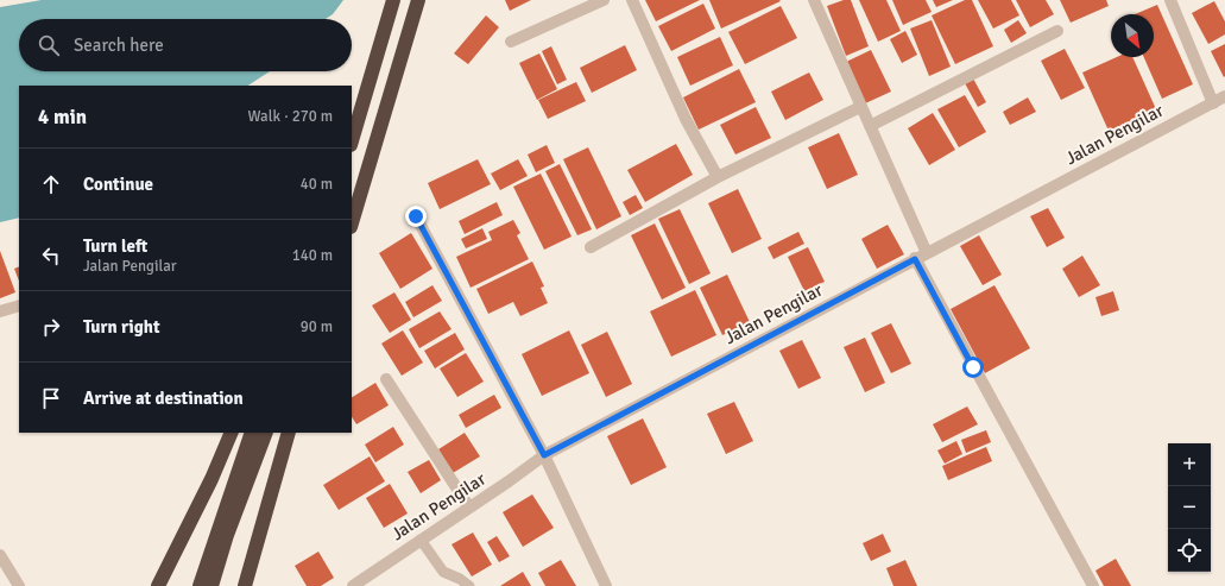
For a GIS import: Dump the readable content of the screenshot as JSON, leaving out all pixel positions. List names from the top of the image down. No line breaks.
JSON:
{"streets":{"street":["Jalan Pengilar"]},"north":"bottom right","page":{"search":"Search here","heading":["4 min","Walk · 270 m"],"list":[["Continue","40 m"],["Turn left","Jalan Pengilar","140 m"],["Turn right","90 m"],"Arrive at destination"],"map_buttons":["+","−"]}}
